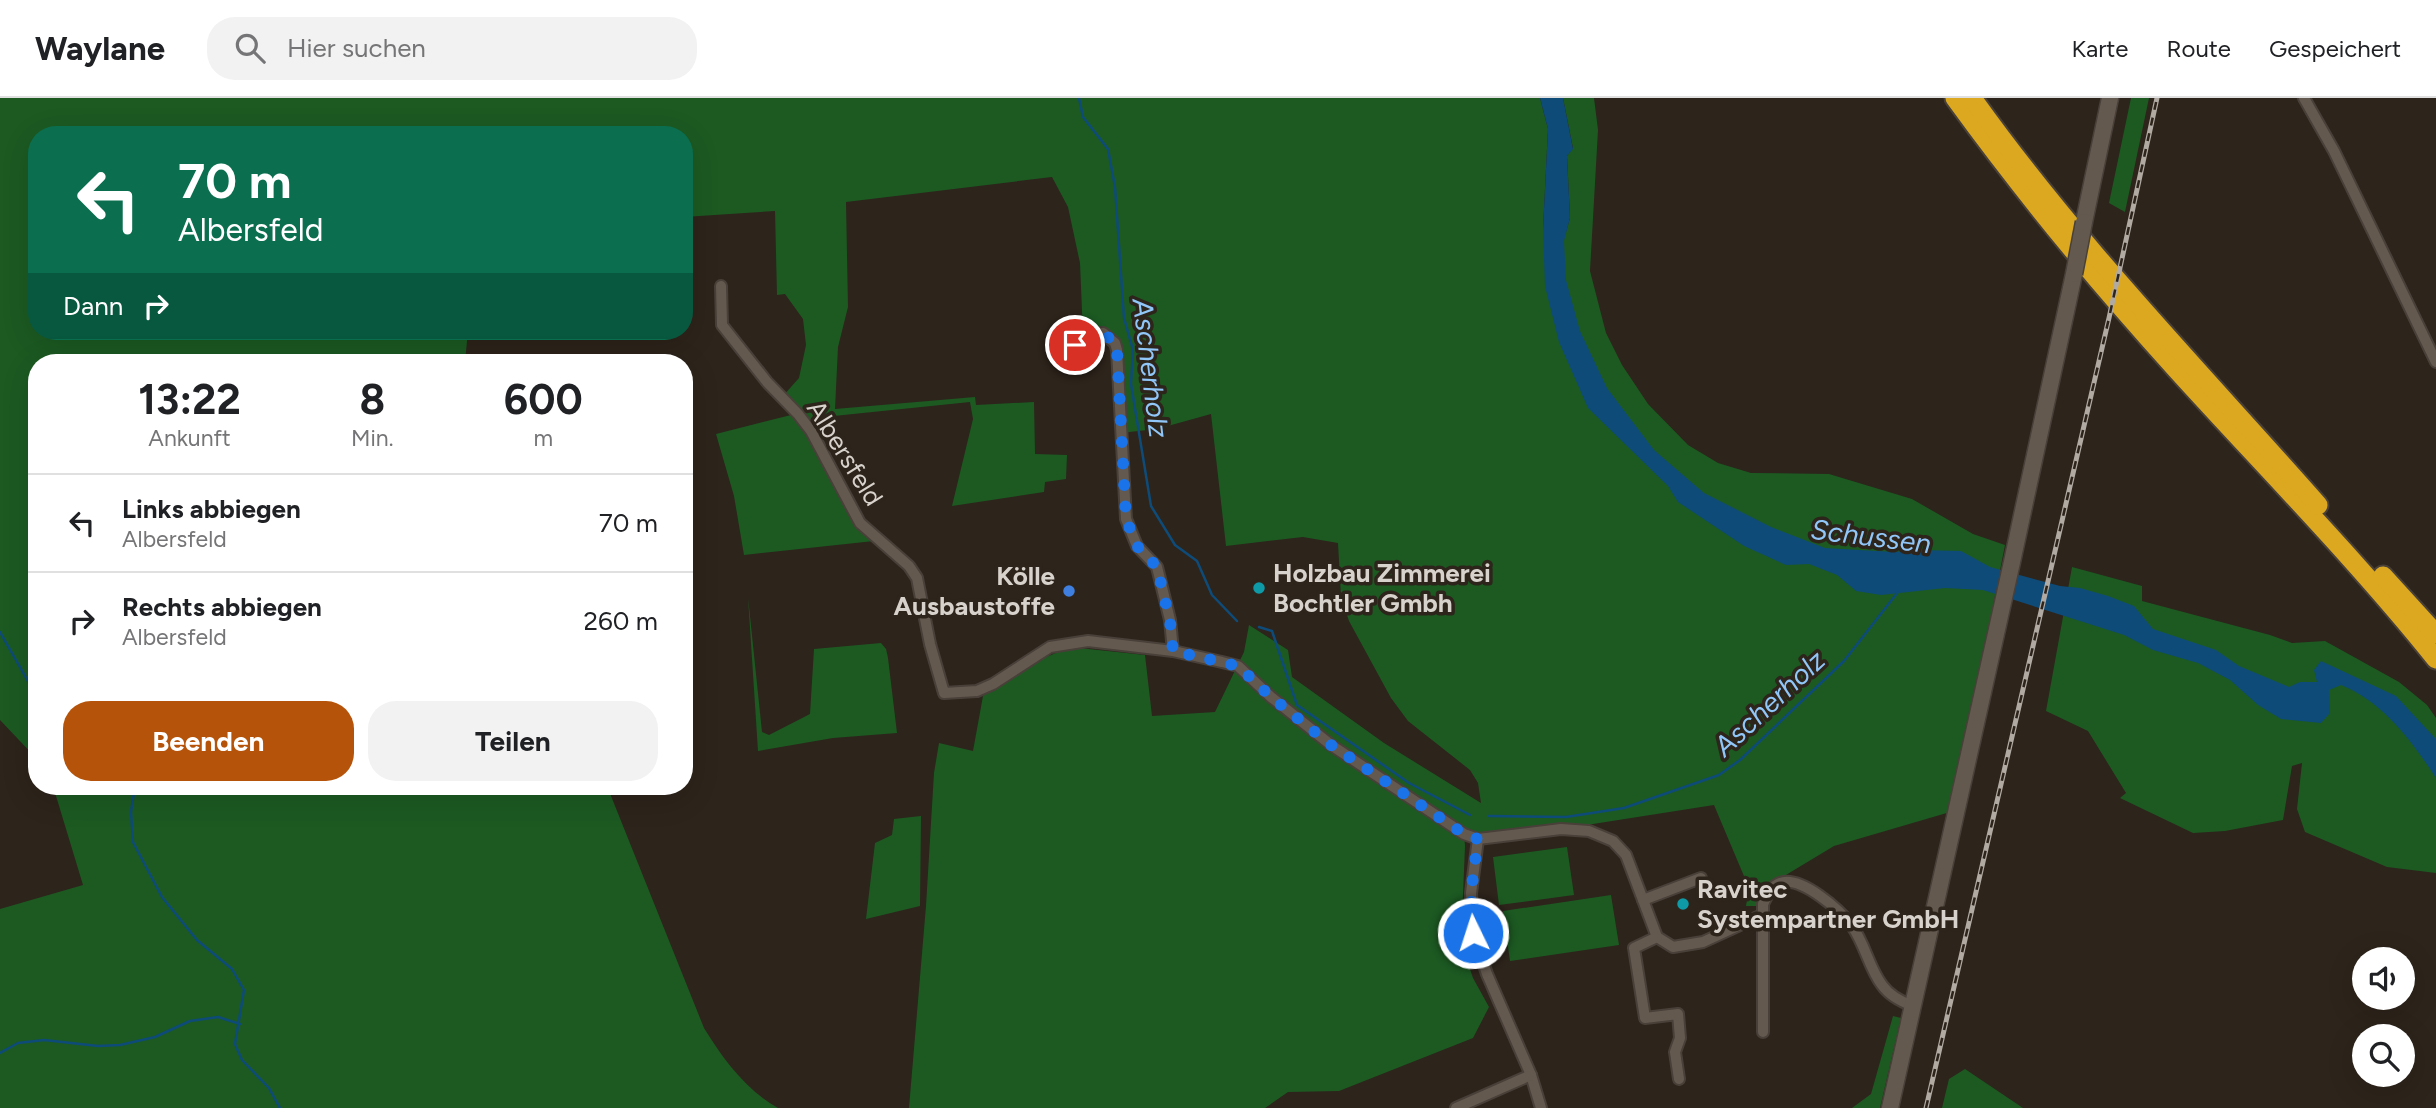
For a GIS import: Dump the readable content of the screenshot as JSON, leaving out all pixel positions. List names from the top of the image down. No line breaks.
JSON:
{"streets":{"street":["Albersfeld"]},"water":["Ascherholz","Schussen"],"places":["Holzbau Zimmerei Bochtler Gmbh","Kölle Ausbaustoffe","Ravitec Systempartner GmbH"],"page":{"header":"Waylane","search":"Hier suchen","nav":["Karte","Route","Gespeichert"],"turn":["70 m","Albersfeld"],"then":"Dann","eta":["13:22","Ankunft","8","Min.","600","m"],"list":[{"name":"Links abbiegen","note":"Albersfeld","value":"70 m"},{"name":"Rechts abbiegen","note":"Albersfeld","value":"260 m"}],"buttons":["Beenden","Teilen"]}}
